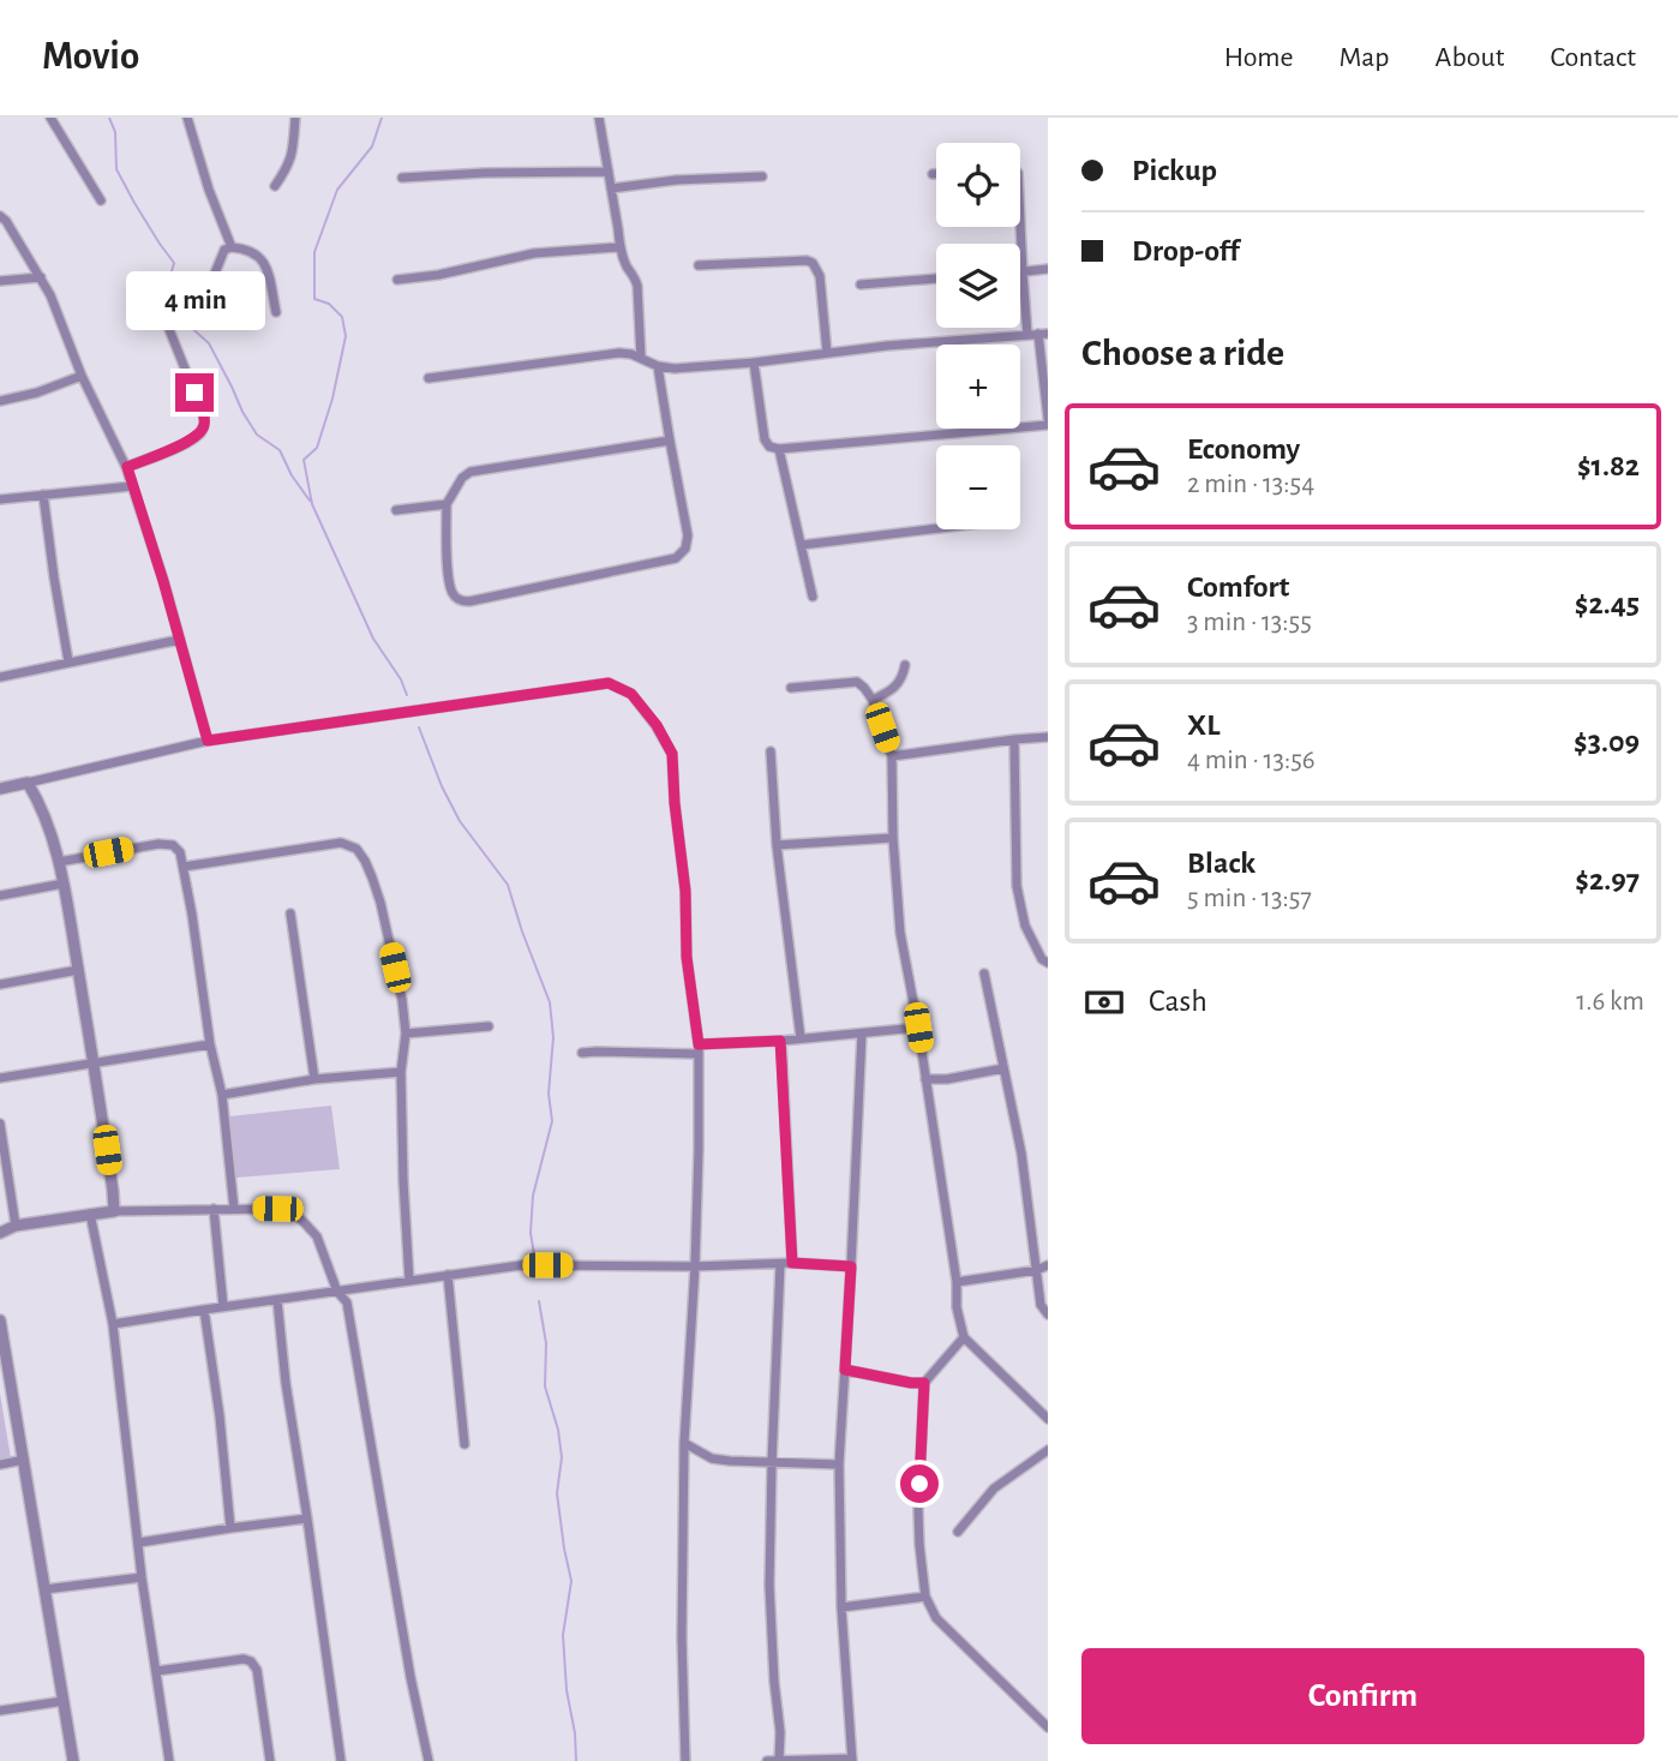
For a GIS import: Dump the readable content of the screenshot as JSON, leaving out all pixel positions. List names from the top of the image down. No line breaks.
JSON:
{"page":{"header":"Movio","nav":["Home","Map","About","Contact"],"banner":["Pickup","Drop-off"],"map_buttons":["+","−"],"bubble":"4 min","heading":"Choose a ride","list":[{"name":"Economy","note":"2 min · 13:54","value":"$1.82"},{"name":"Comfort","note":"3 min · 13:55","value":"$2.45"},{"name":"XL","note":"4 min · 13:56","value":"$3.09"},{"name":"Black","note":"5 min · 13:57","value":"$2.97"}],"pay":["Cash","1.6 km"],"buttons":"Confirm"}}
